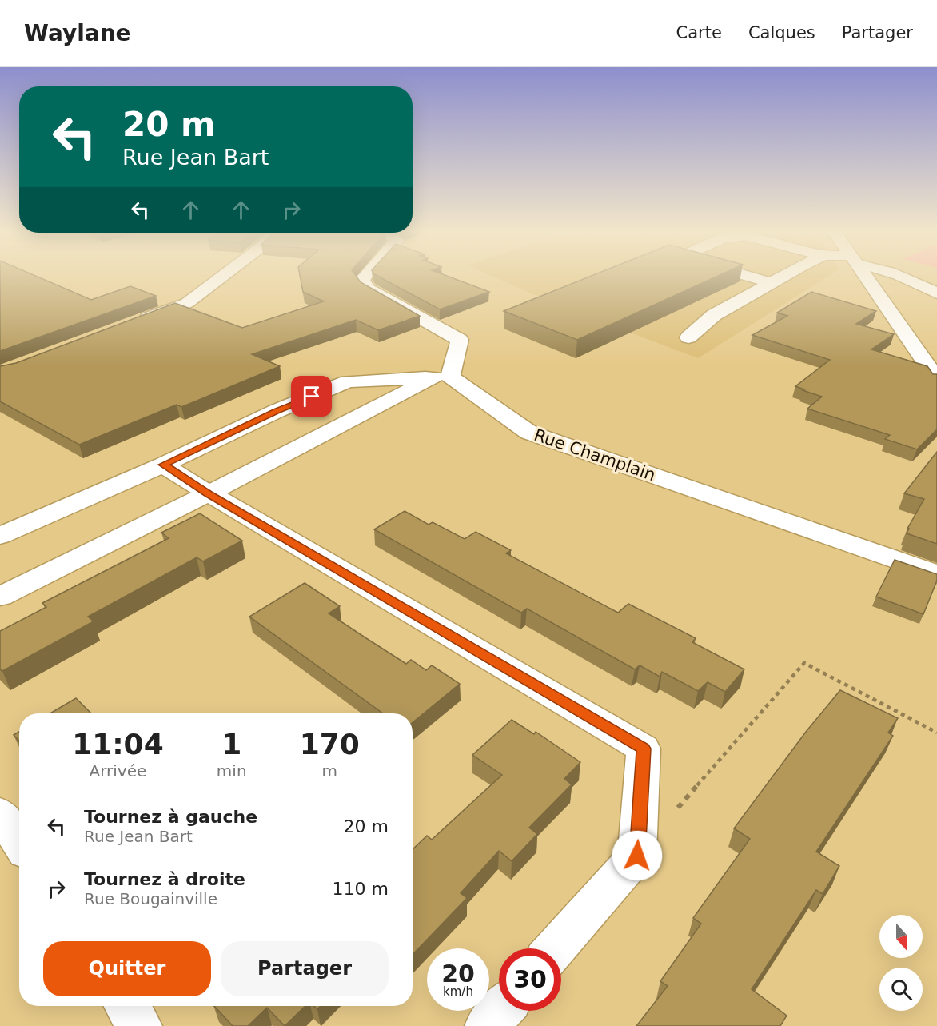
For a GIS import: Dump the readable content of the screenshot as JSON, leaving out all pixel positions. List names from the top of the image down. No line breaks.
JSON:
{"streets":{"street":["Rue Champlain"]},"north":"bottom","page":{"header":"Waylane","nav":["Carte","Calques","Partager"],"turn":["20 m","Rue Jean Bart"],"eta":["11:04","Arrivée","1","min","170","m"],"list":[{"name":"Tournez à gauche","note":"Rue Jean Bart","value":"20 m"},{"name":"Tournez à droite","note":"Rue Bougainville","value":"110 m"}],"buttons":["Quitter","Partager"],"speed":"20 km/h","limit":"30"}}
